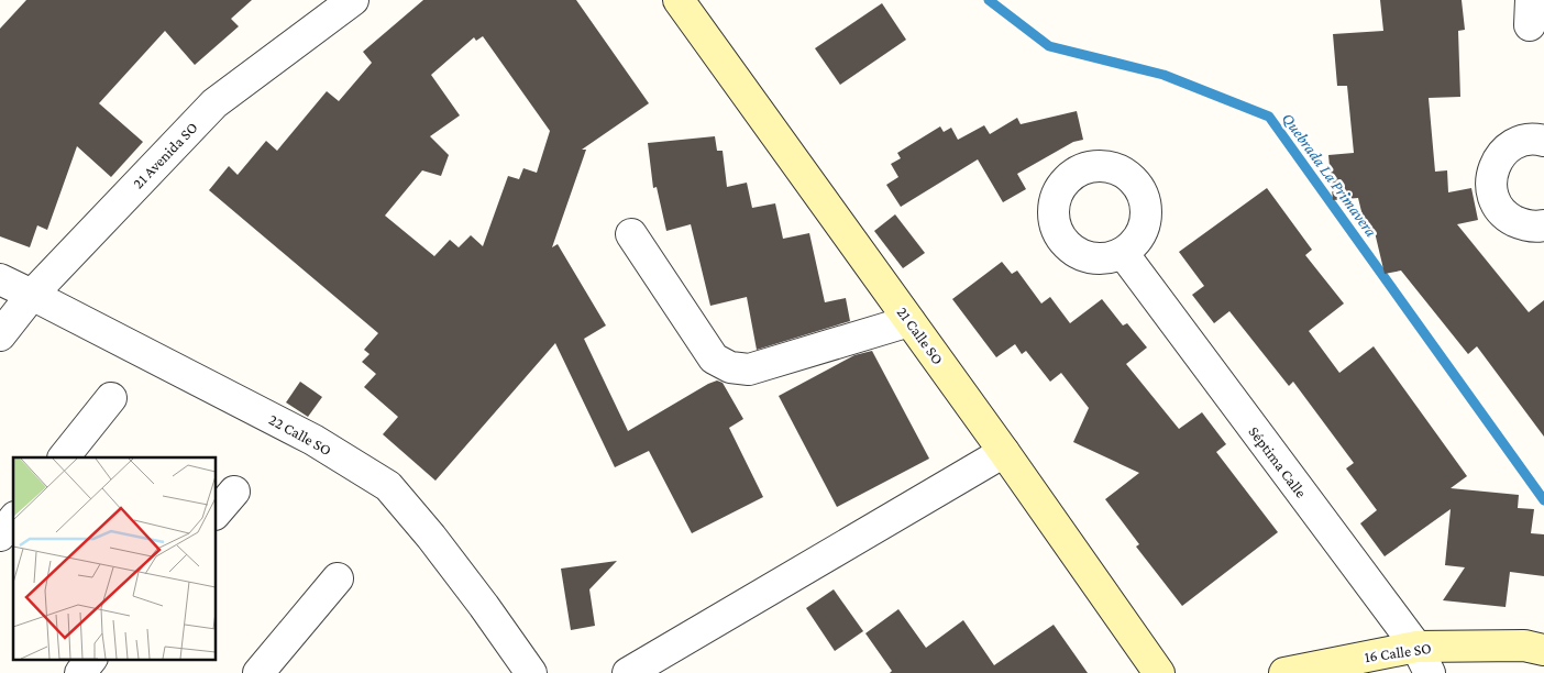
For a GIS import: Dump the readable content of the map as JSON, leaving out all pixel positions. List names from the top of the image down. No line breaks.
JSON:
{"streets":{"street":["21 Avenida SO","21 Calle SO","22 Calle SO","Séptima Calle","16 Calle SO"]},"crossings":[["21 Avenida SO","22 Calle SO"],["Séptima Calle","16 Calle SO"]],"water":["Quebrada La Primavera"]}
